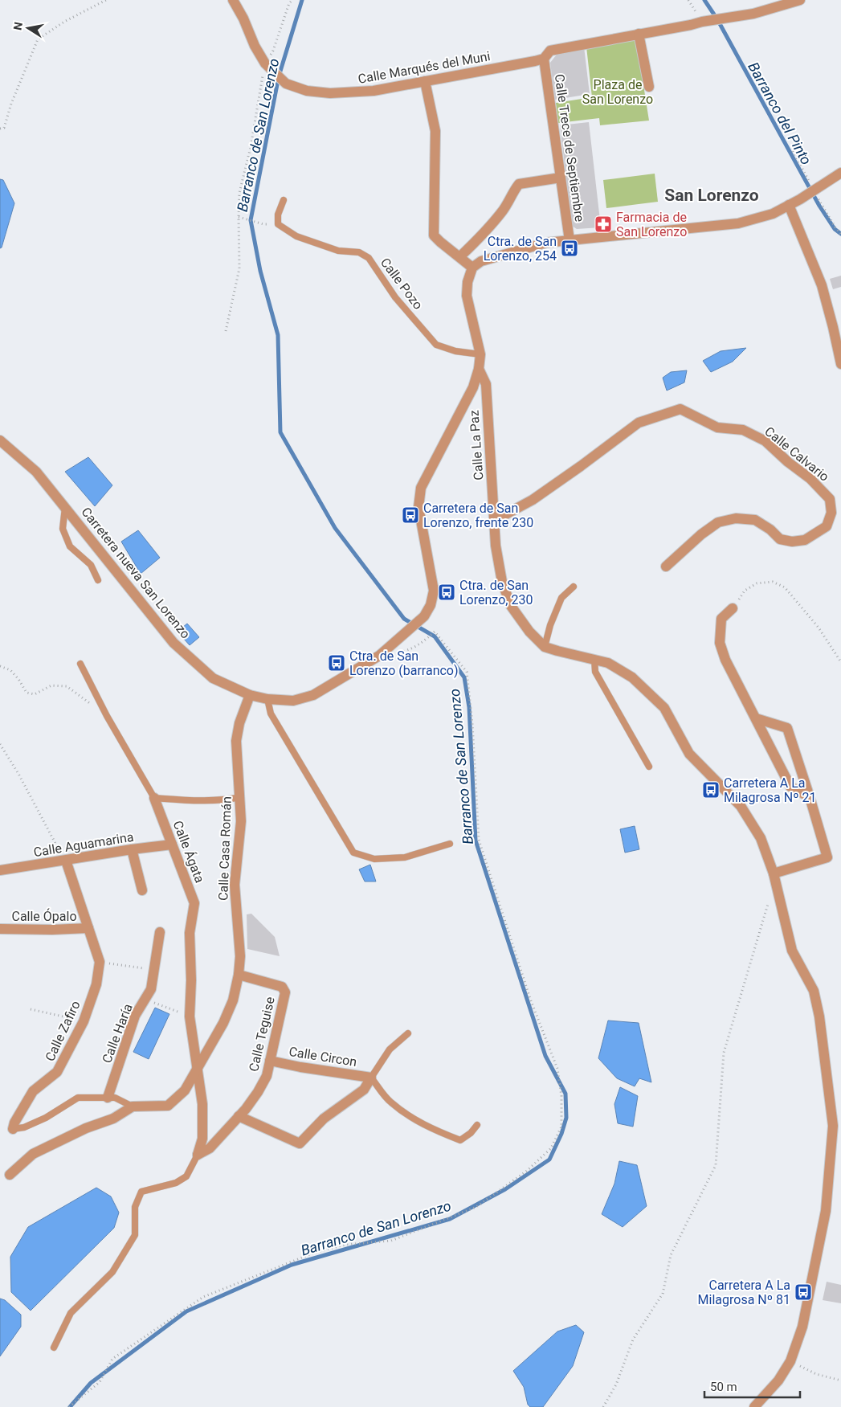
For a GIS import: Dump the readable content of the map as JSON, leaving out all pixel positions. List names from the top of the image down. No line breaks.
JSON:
{"streets":{"street":["Calle Marqués del Muni","Calle Trece de Septiembre","Calle La Paz","Calle Calvario","Carretera nueva San Lorenzo","Calle Aguamarina","Calle Casa Román","Calle Ágata","Calle Ópalo","Calle Zafiro","Calle Haría","Calle Teguise","Calle Circon"],"lane":["Calle Pozo"]},"crossings":[["Calle Marqués del Muni","Calle Trece de Septiembre"],["Calle Pozo","Carretera nueva San Lorenzo"],["Calle La Paz","Calle Calvario"],["Calle La Paz","Carretera nueva San Lorenzo"],["Carretera nueva San Lorenzo","Calle Casa Román"],["Calle Aguamarina","Calle Ágata"],["Calle Aguamarina","Calle Zafiro"],["Calle Casa Román","Calle Ágata"],["Calle Casa Román","Calle Teguise"],["Calle Ópalo","Calle Zafiro"],["Calle Teguise","Calle Circon"]],"districts":["San Lorenzo"],"water":["Barranco del Pinto","Barranco de San Lorenzo"],"parks":["Plaza de San Lorenzo"],"places":{"pharmacy":["Farmacia de San Lorenzo"],"bus stop":["Ctra. de San Lorenzo, 254","Carretera de San Lorenzo, frente 230","Ctra. de San Lorenzo, 230","Ctra. de San Lorenzo (barranco)","Carretera A La Milagrosa Nº 21","Carretera A La Milagrosa Nº 81"]},"scale_bar":"50 m","north":"left"}
